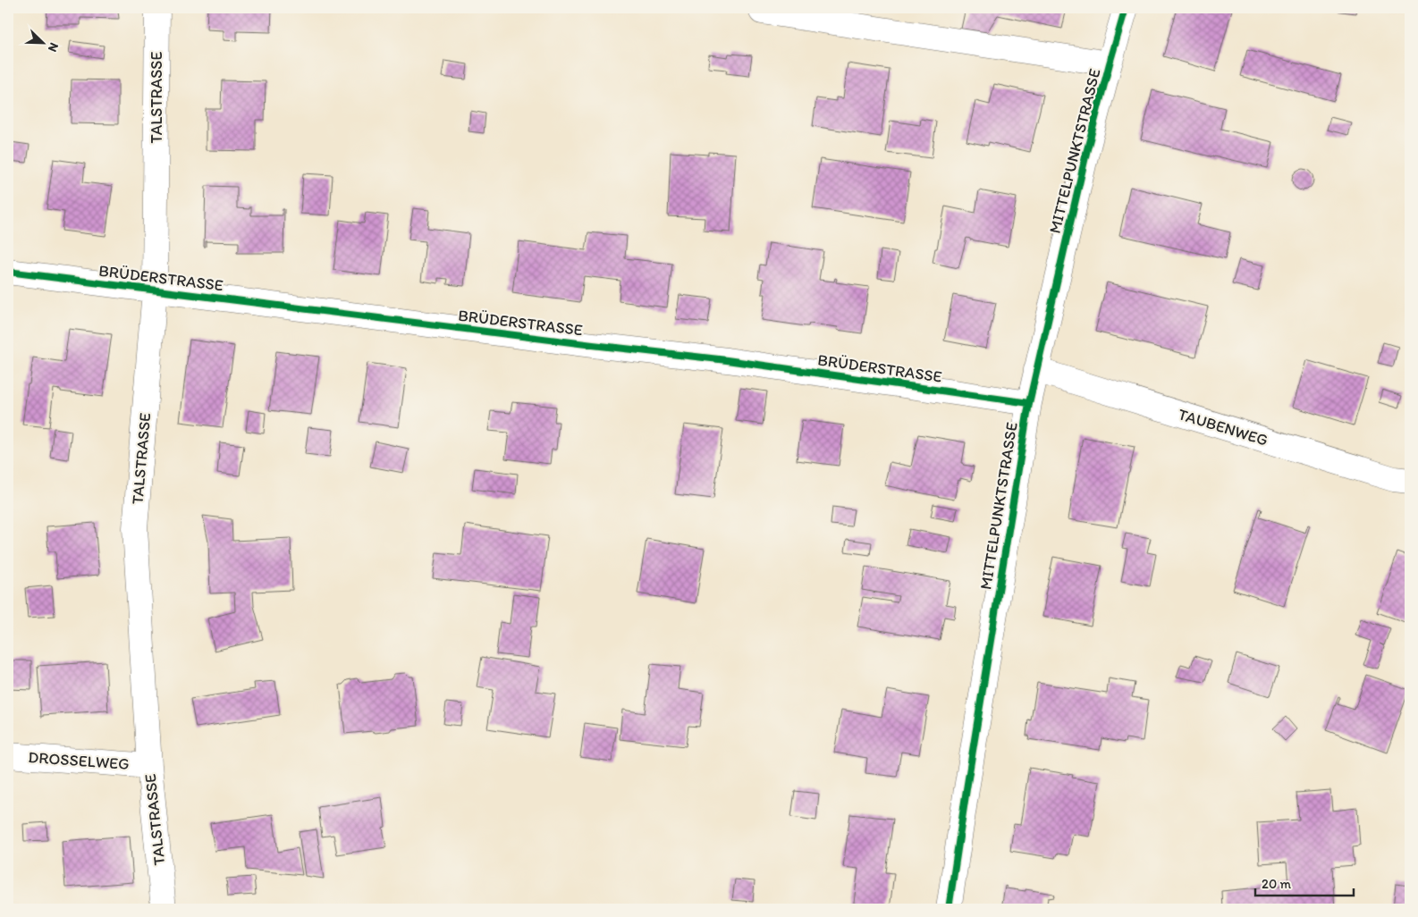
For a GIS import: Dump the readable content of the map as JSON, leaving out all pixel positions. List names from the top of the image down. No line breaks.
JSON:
{"streets":{"street":["TALSTRASSE","MITTELPUNKTSTRASSE","BRÜDERSTRASSE","TAUBENWEG","DROSSELWEG"]},"crossings":[["TALSTRASSE","BRÜDERSTRASSE"],["TALSTRASSE","DROSSELWEG"],["MITTELPUNKTSTRASSE","BRÜDERSTRASSE"],["MITTELPUNKTSTRASSE","TAUBENWEG"]],"scale_bar":"20 m","north":"bottom right"}
